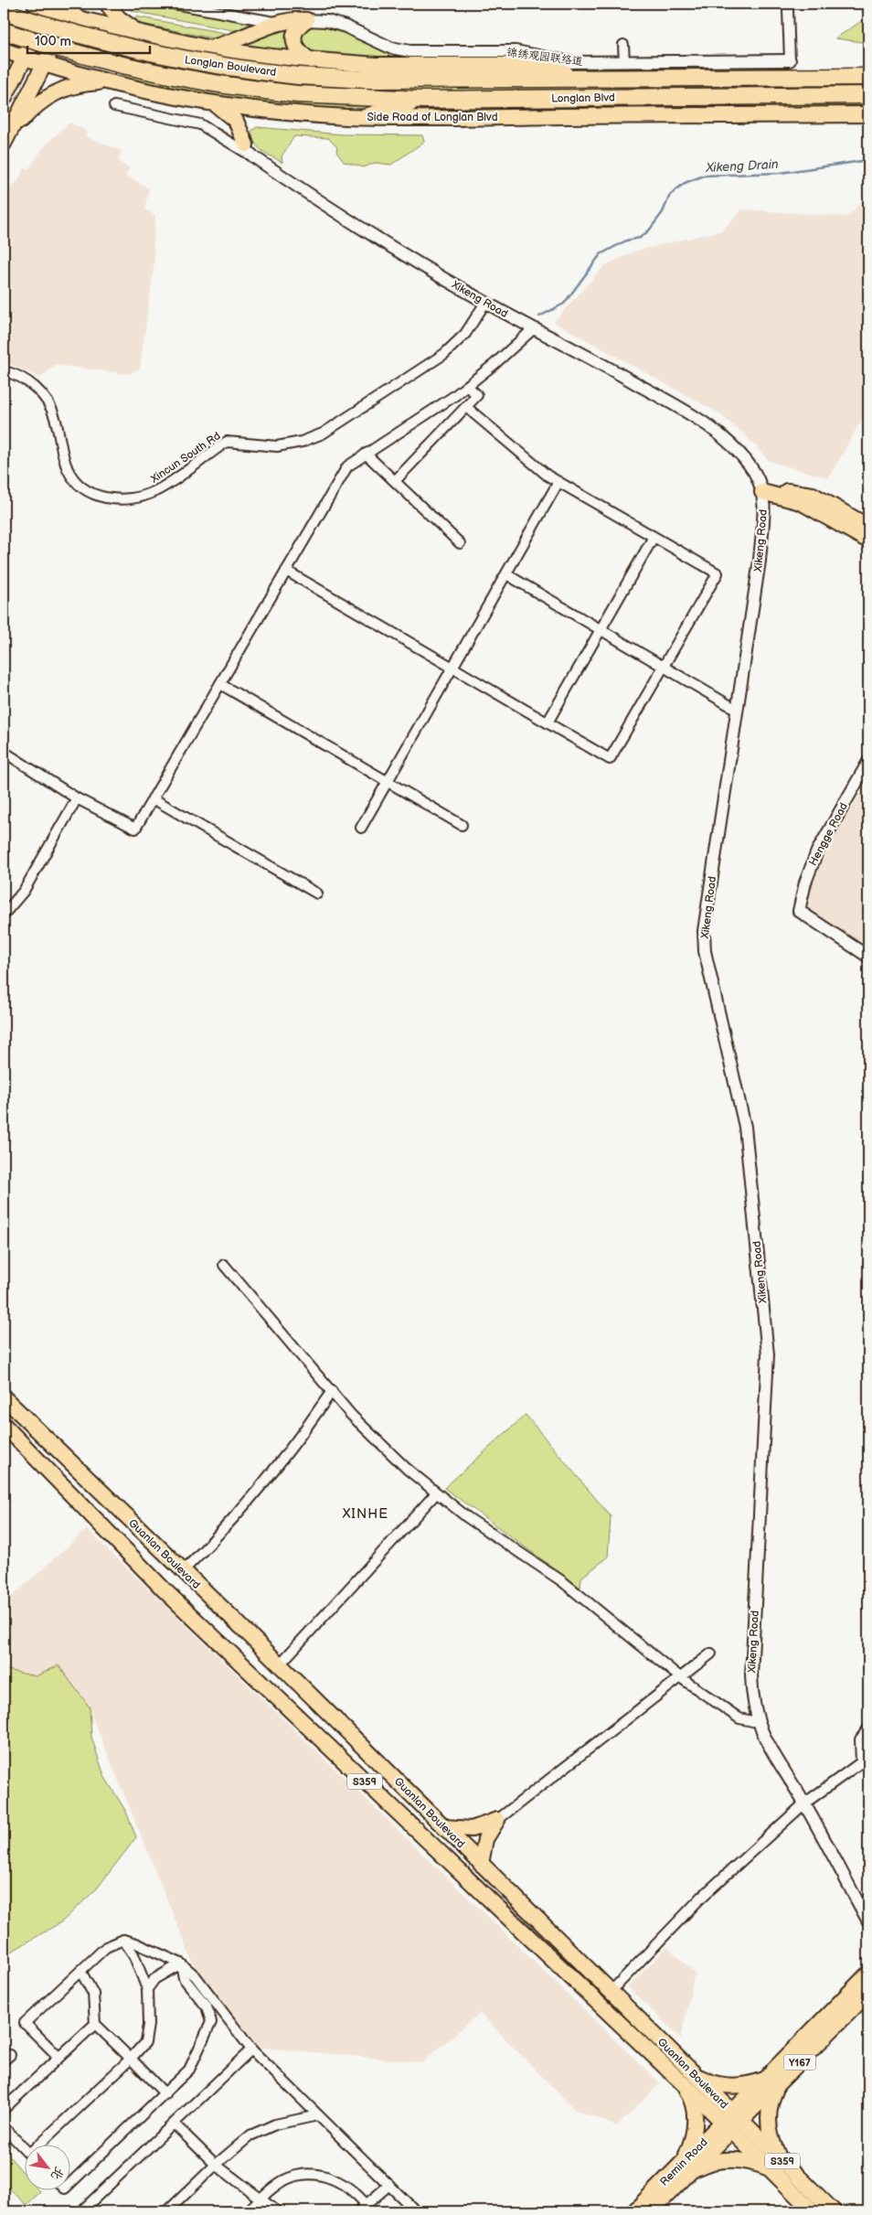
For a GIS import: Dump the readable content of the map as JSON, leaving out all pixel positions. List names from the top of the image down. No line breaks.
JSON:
{"streets":{"highway":["Longlan Boulevard","Longlan Blvd"],"main road":["Side Road of Longlan Blvd","Guanlan Boulevard","S359","Y167","Remin Road"],"street":["锦绣观园联络道","Xikeng Road","Xincun South Rd","Hengge Road"]},"crossings":[["Longlan Boulevard","Longlan Blvd"],["Xikeng Road","Xincun South Rd"],["Guanlan Boulevard","Y167"],["Guanlan Boulevard","Remin Road"],["Y167","Remin Road"]],"districts":["XINHE"],"water":["Xikeng Drain"],"scale_bar":"100 m","north":"bottom right"}
